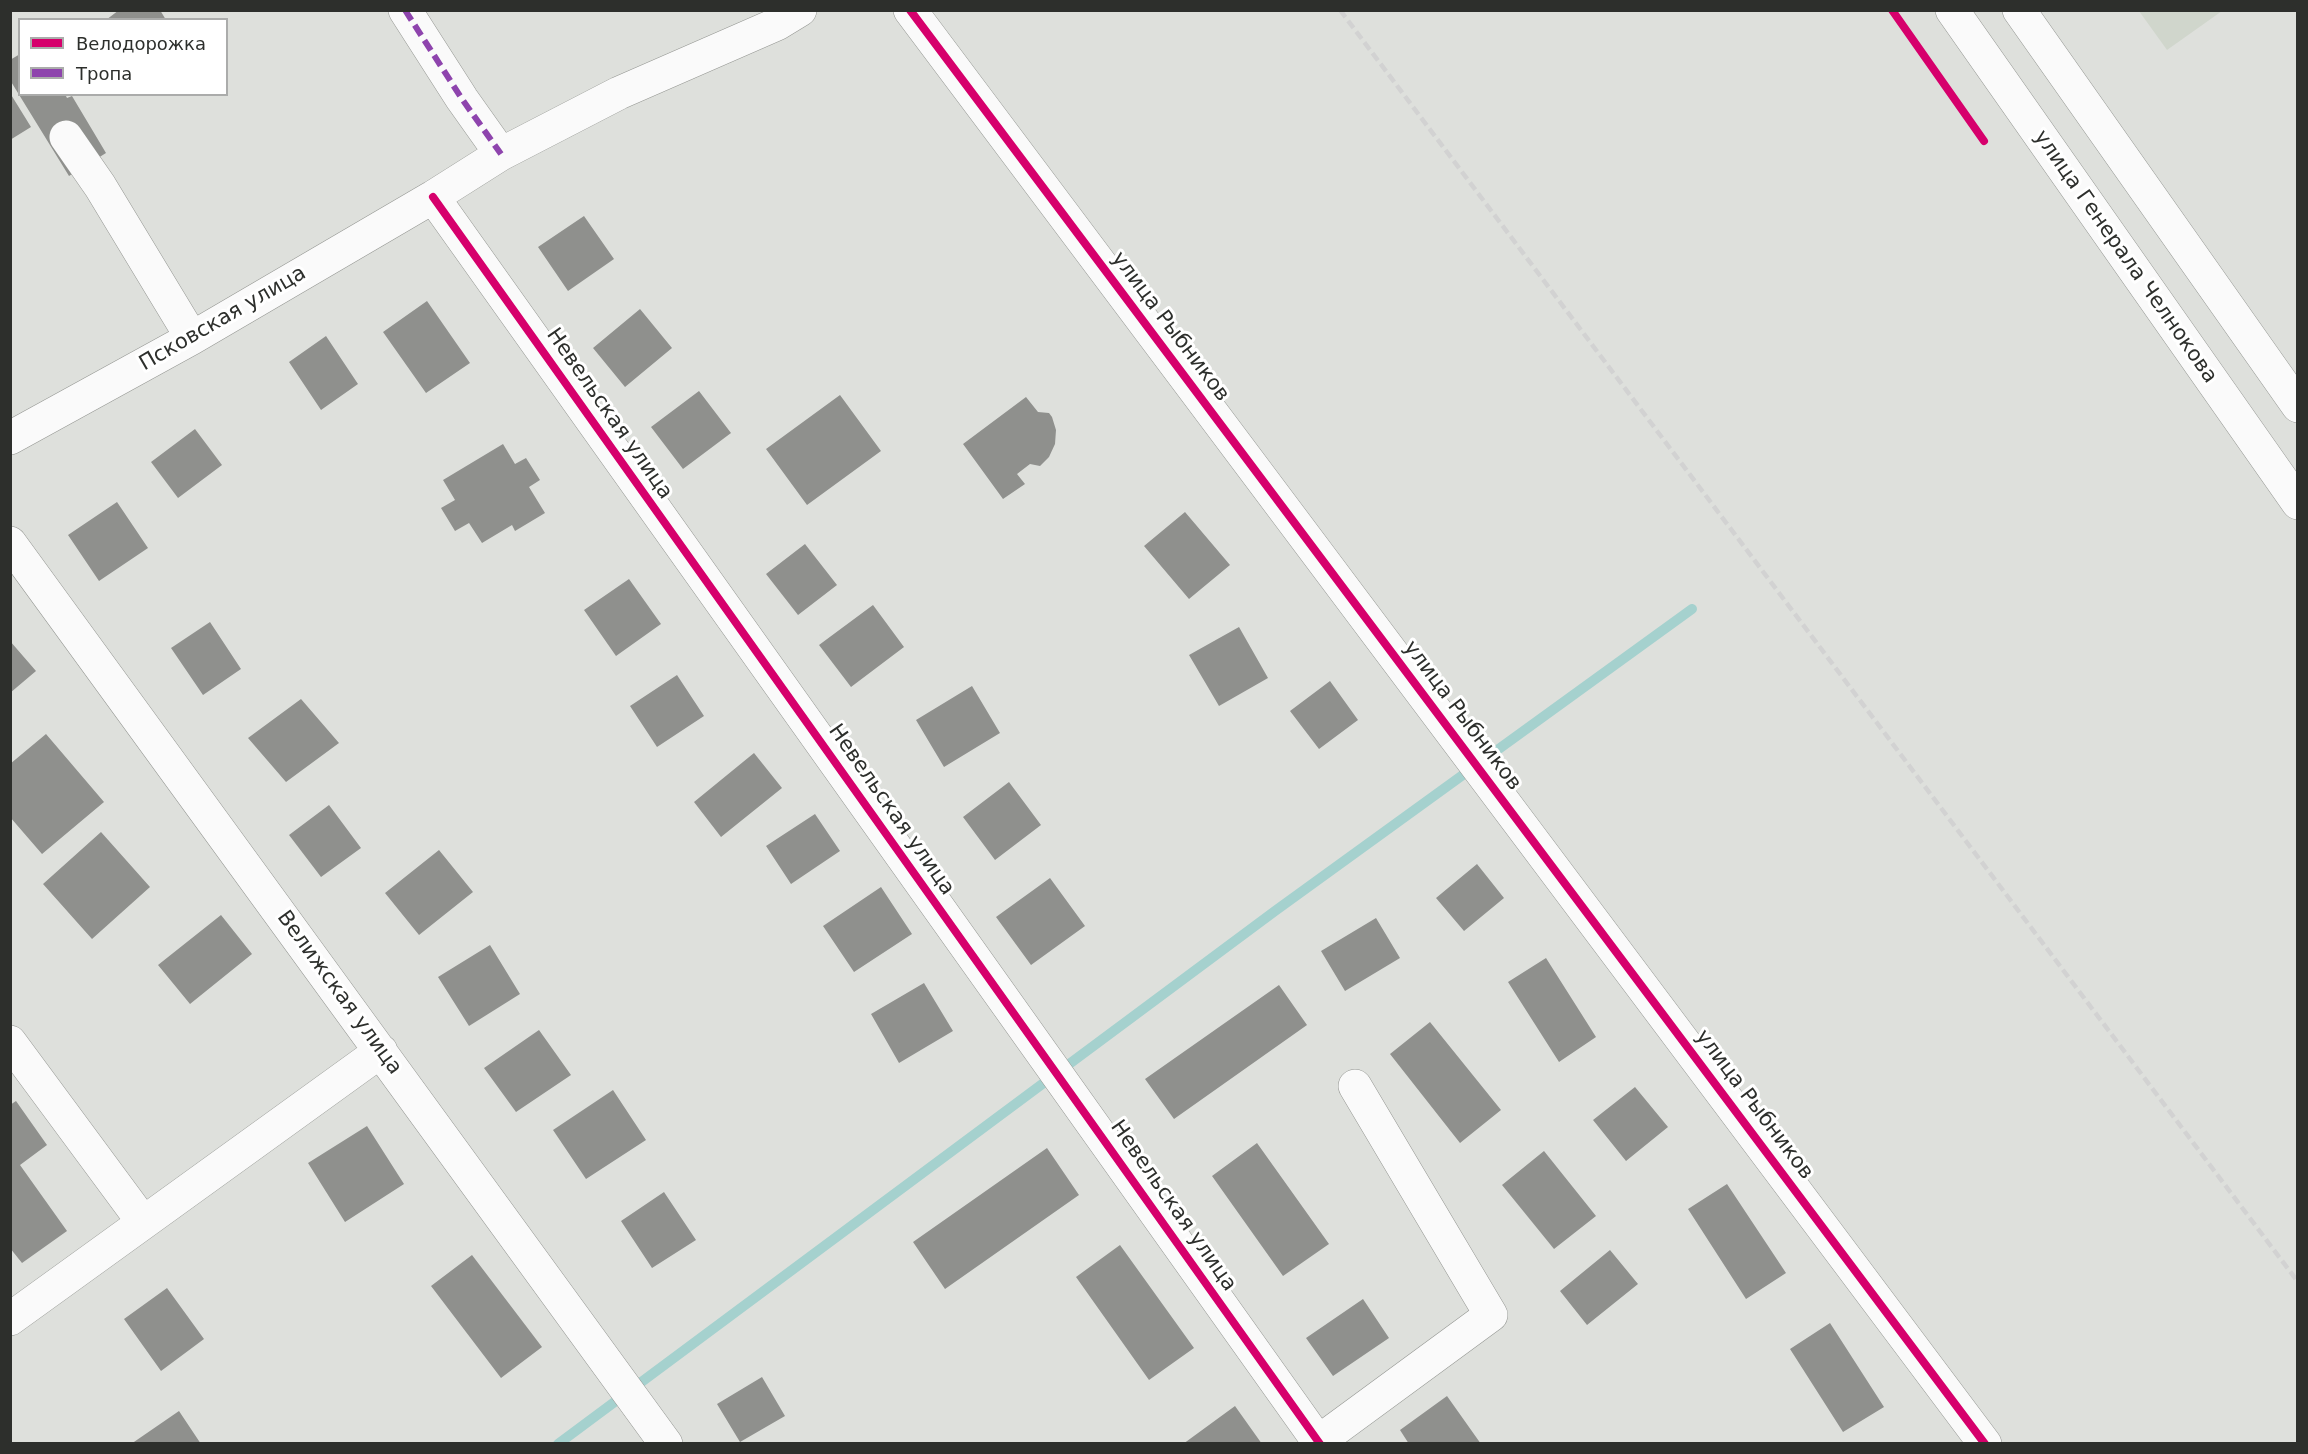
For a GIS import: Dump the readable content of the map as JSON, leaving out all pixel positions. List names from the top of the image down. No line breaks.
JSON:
{"streets":{"street":["улица Генерала Челнокова","Псковская улица","улица Рыбников","Невельская улица","Велижская улица"]},"crossings":[["Псковская улица","Невельская улица"]],"legend":["Велодорожка","Тропа"]}
